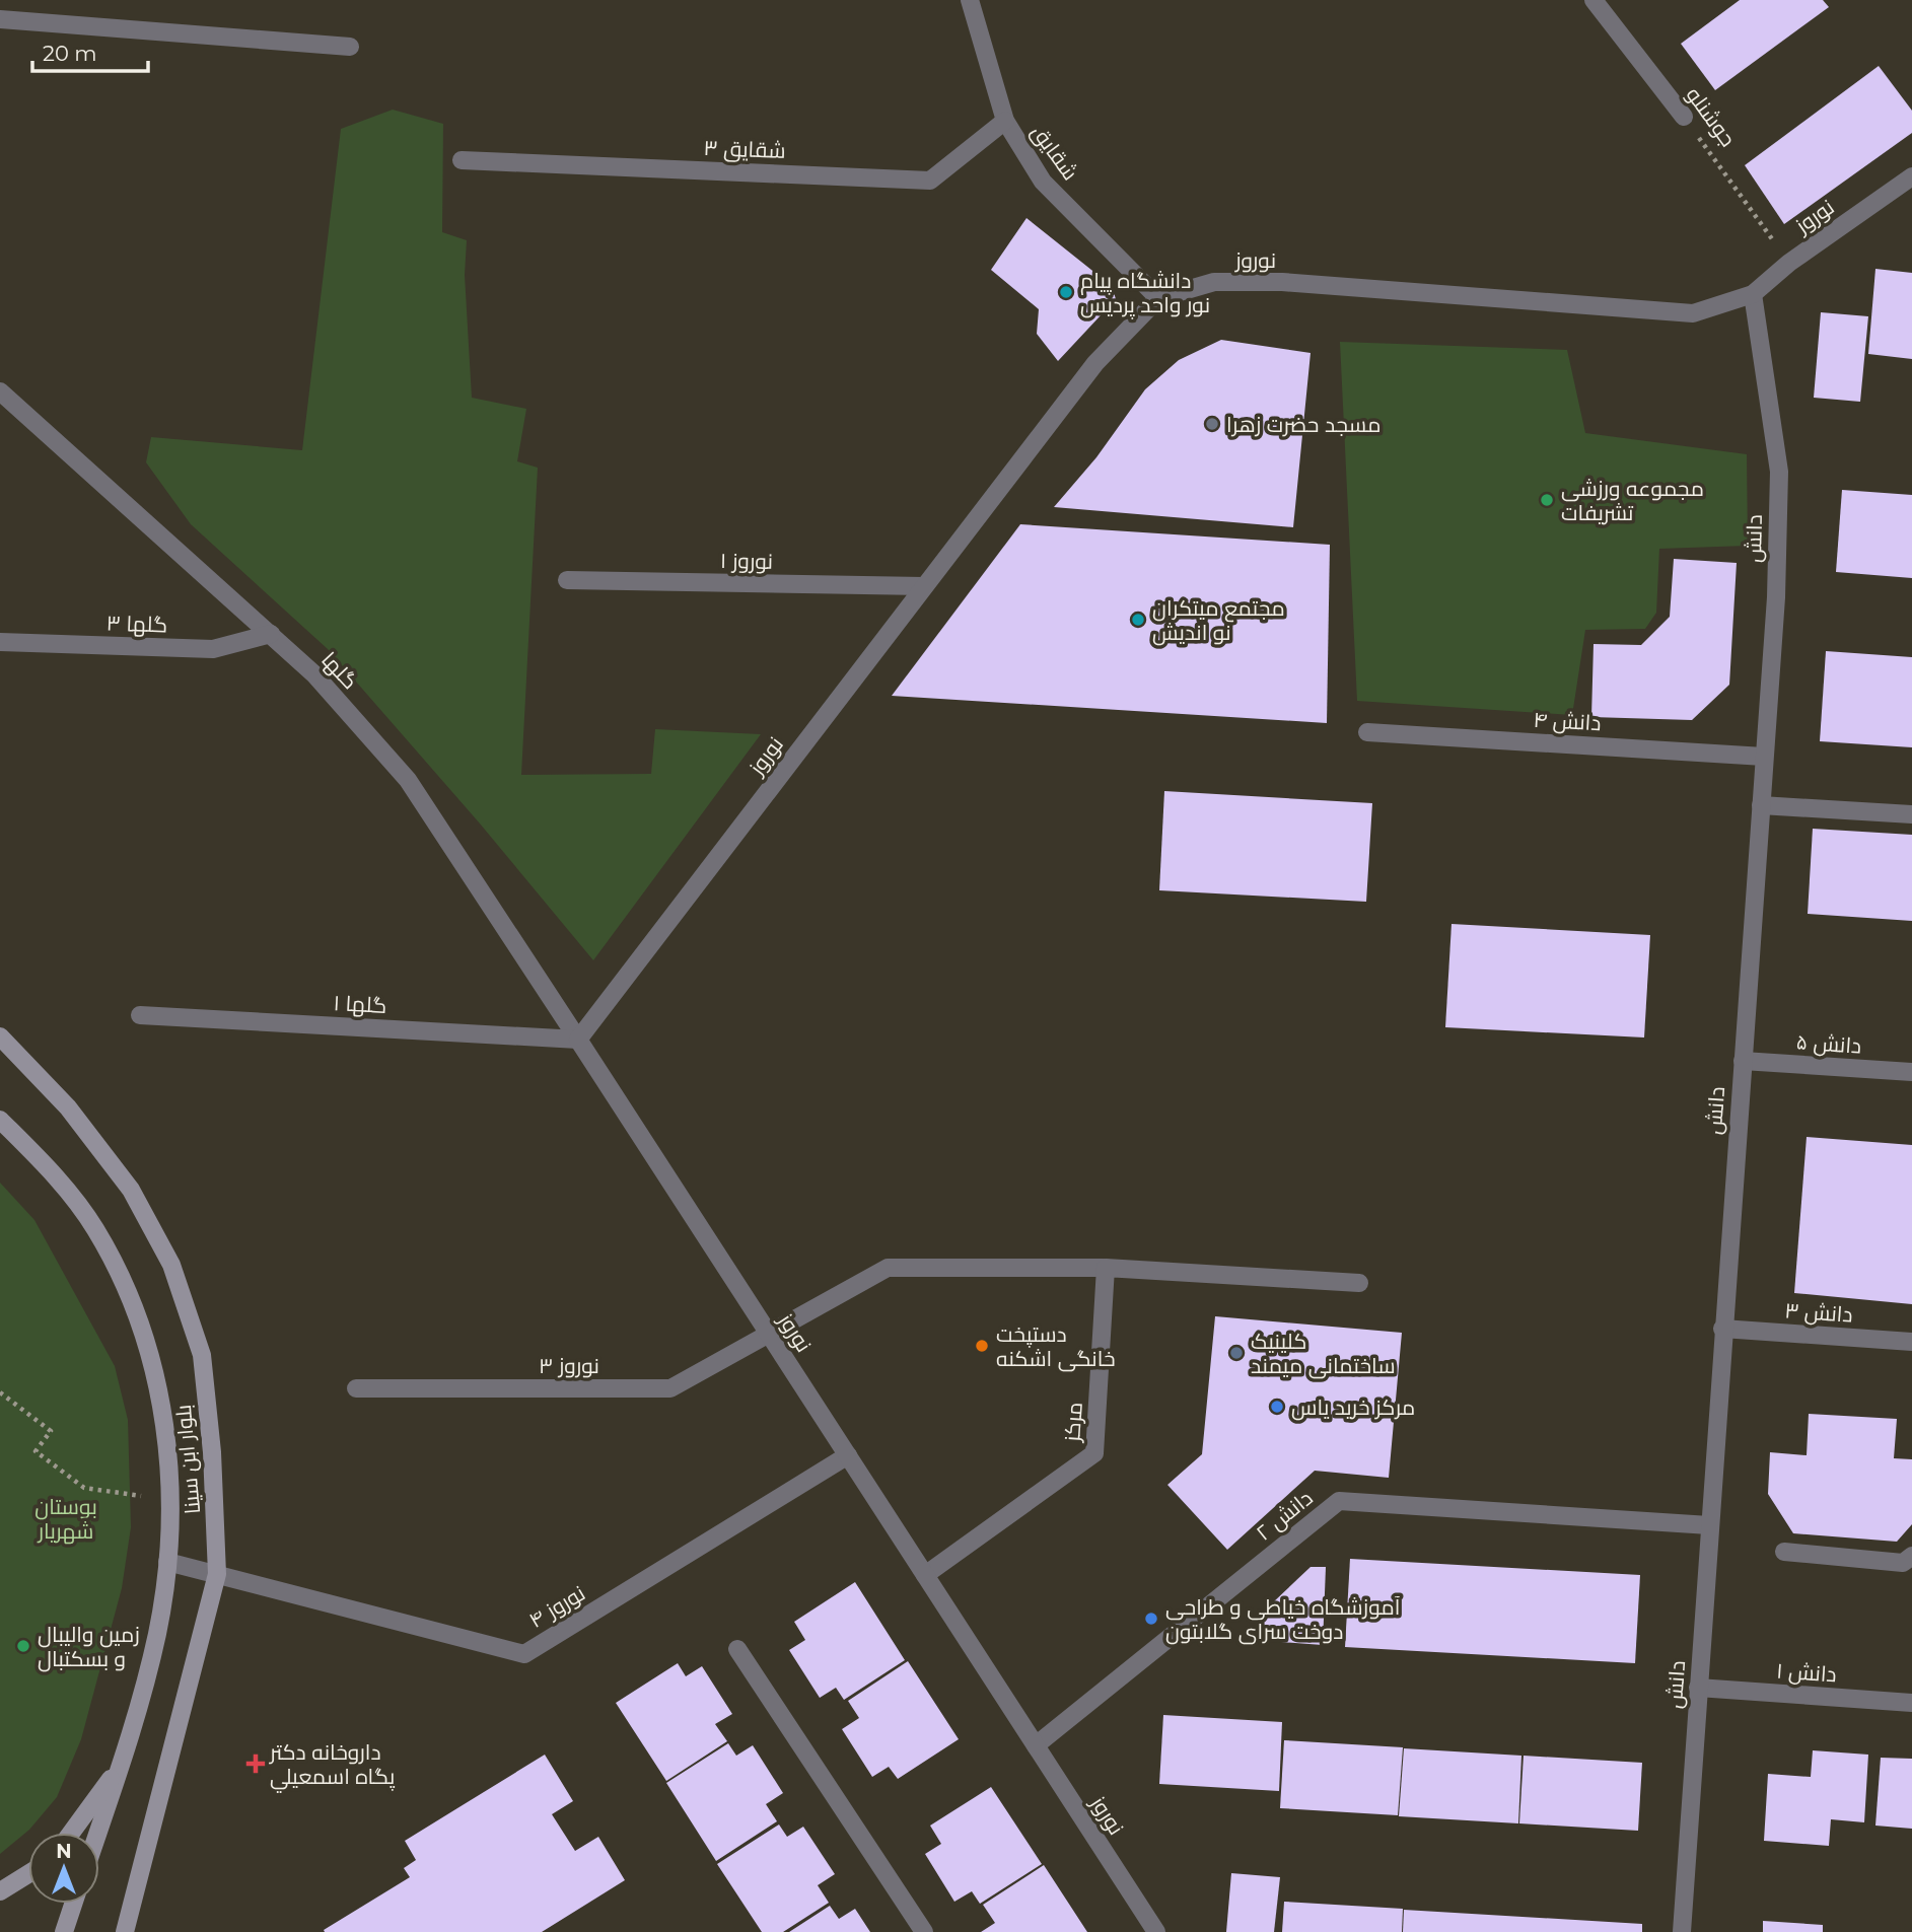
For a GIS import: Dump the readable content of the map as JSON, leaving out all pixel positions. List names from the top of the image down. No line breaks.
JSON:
{"streets":{"main road":["بلوار ابن سینا"],"street":["جوشنلو","شقایق ۳","شقایق","نوروز","دانش","نوروز ۱","گلها ۳","گلها","دانش ۴","گلها ۱","دانش ۵","دانش ۳","نوروز ۳","مرکز","دانش ۲","نوروز ۴","دانش ۱"]},"crossings":[["جوشنلو","نوروز"],["شقایق ۳","شقایق"],["شقایق","نوروز"],["نوروز","دانش"],["نوروز","نوروز ۱"],["نوروز","گلها"],["نوروز","گلها ۱"],["نوروز","نوروز ۳"],["نوروز","مرکز"],["نوروز","دانش ۲"],["نوروز","نوروز ۴"],["دانش","دانش ۴"],["دانش","دانش ۵"],["دانش","دانش ۳"],["دانش","دانش ۲"],["دانش","دانش ۱"],["گلها ۳","گلها"],["گلها","گلها ۱"],["نوروز ۳","مرکز"],["بلوار ابن سینا","نوروز ۴"]],"parks":["بوستان شهریار"],"places":{"other":["دانشگاه پیام نور واحد پردیس","مسجد حضرت زهرا","مجموعه ورزشی تشریفات","مجتمع میتکران نو اندیش","دستپخت خانگی اشکنه","کلینیک ساختمانی میمند","مرکز خرید یاس","آموزشگاه خیاطی و طراحی دوخت سرای گلابتون","زمین والیبال و بسکتبال"],"health":["داروخانه دكتر پگاه اسمعيلي"]},"scale_bar":"20 m","north":"top"}
